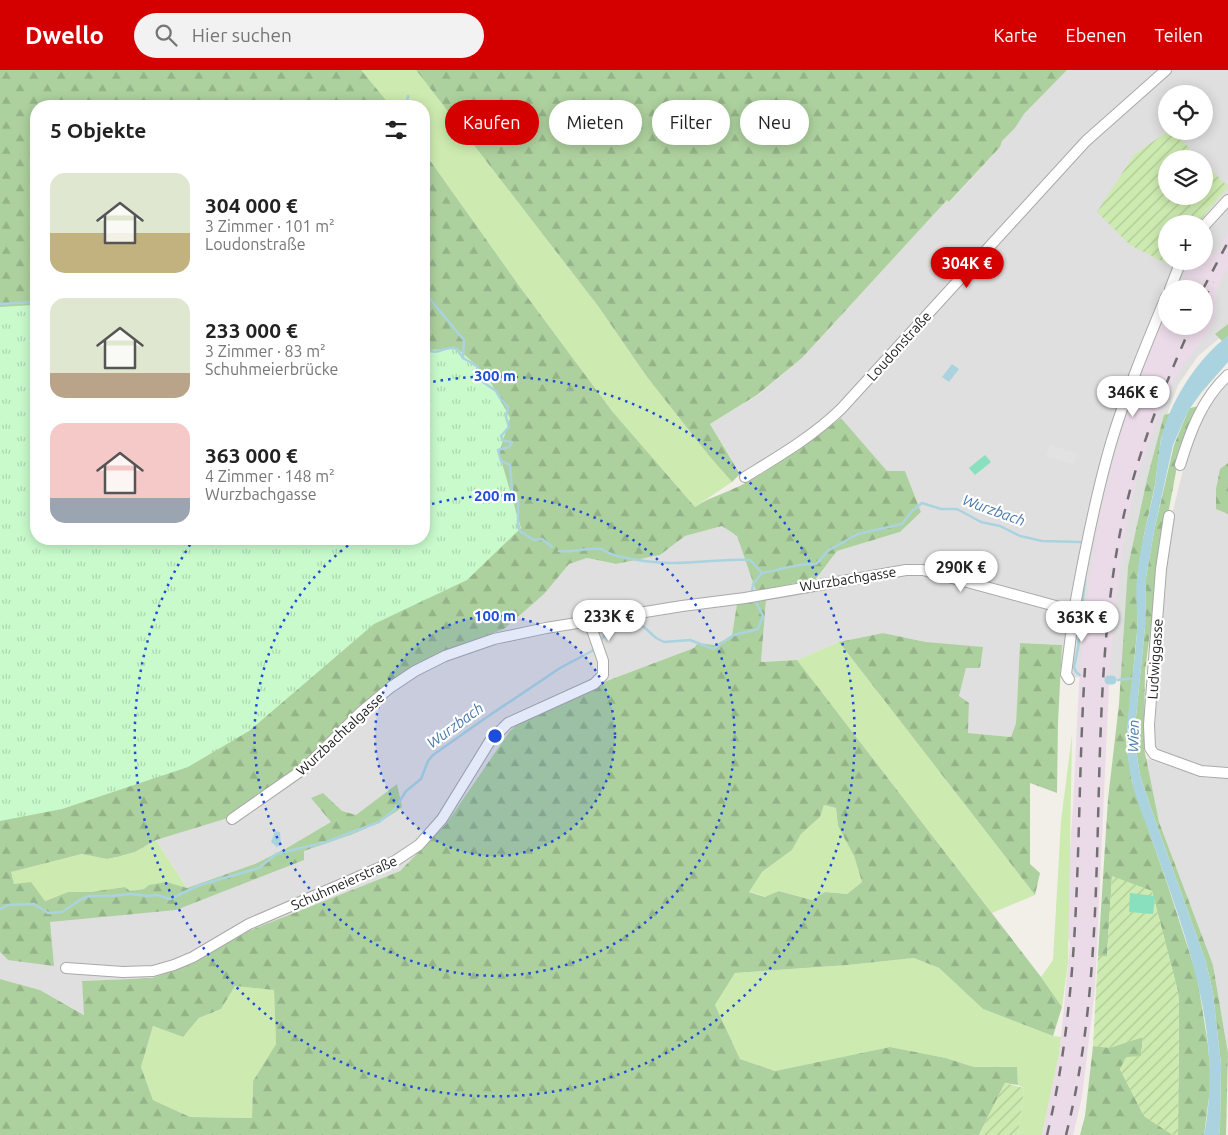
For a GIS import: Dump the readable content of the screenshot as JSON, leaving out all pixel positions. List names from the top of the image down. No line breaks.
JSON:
{"streets":{"street":["Loudonstraße","Wurzbachgasse","Ludwiggasse","Wurzbachtalgasse","Schuhmeierstraße"]},"crossings":[["Wurzbachgasse","Wurzbachtalgasse"],["Wurzbachtalgasse","Schuhmeierstraße"]],"water":["Wurzbach","Wien"],"page":{"header":"Dwello","search":"Hier suchen","nav":["Karte","Ebenen","Teilen"],"map_buttons":["+","−"],"chip":["Kaufen","Mieten","Filter","Neu"],"heading":"5 Objekte","list":[{"name":"304 000 €","note":"3 Zimmer · 101 m² · Loudonstraße"},{"name":"233 000 €","note":"3 Zimmer · 83 m² · Schuhmeierbrücke"},{"name":"363 000 €","note":"4 Zimmer · 148 m² · Wurzbachgasse"}],"price":["304K €","346K €","290K €","233K €","363K €"]},"rings":["300 m","200 m","100 m"]}
